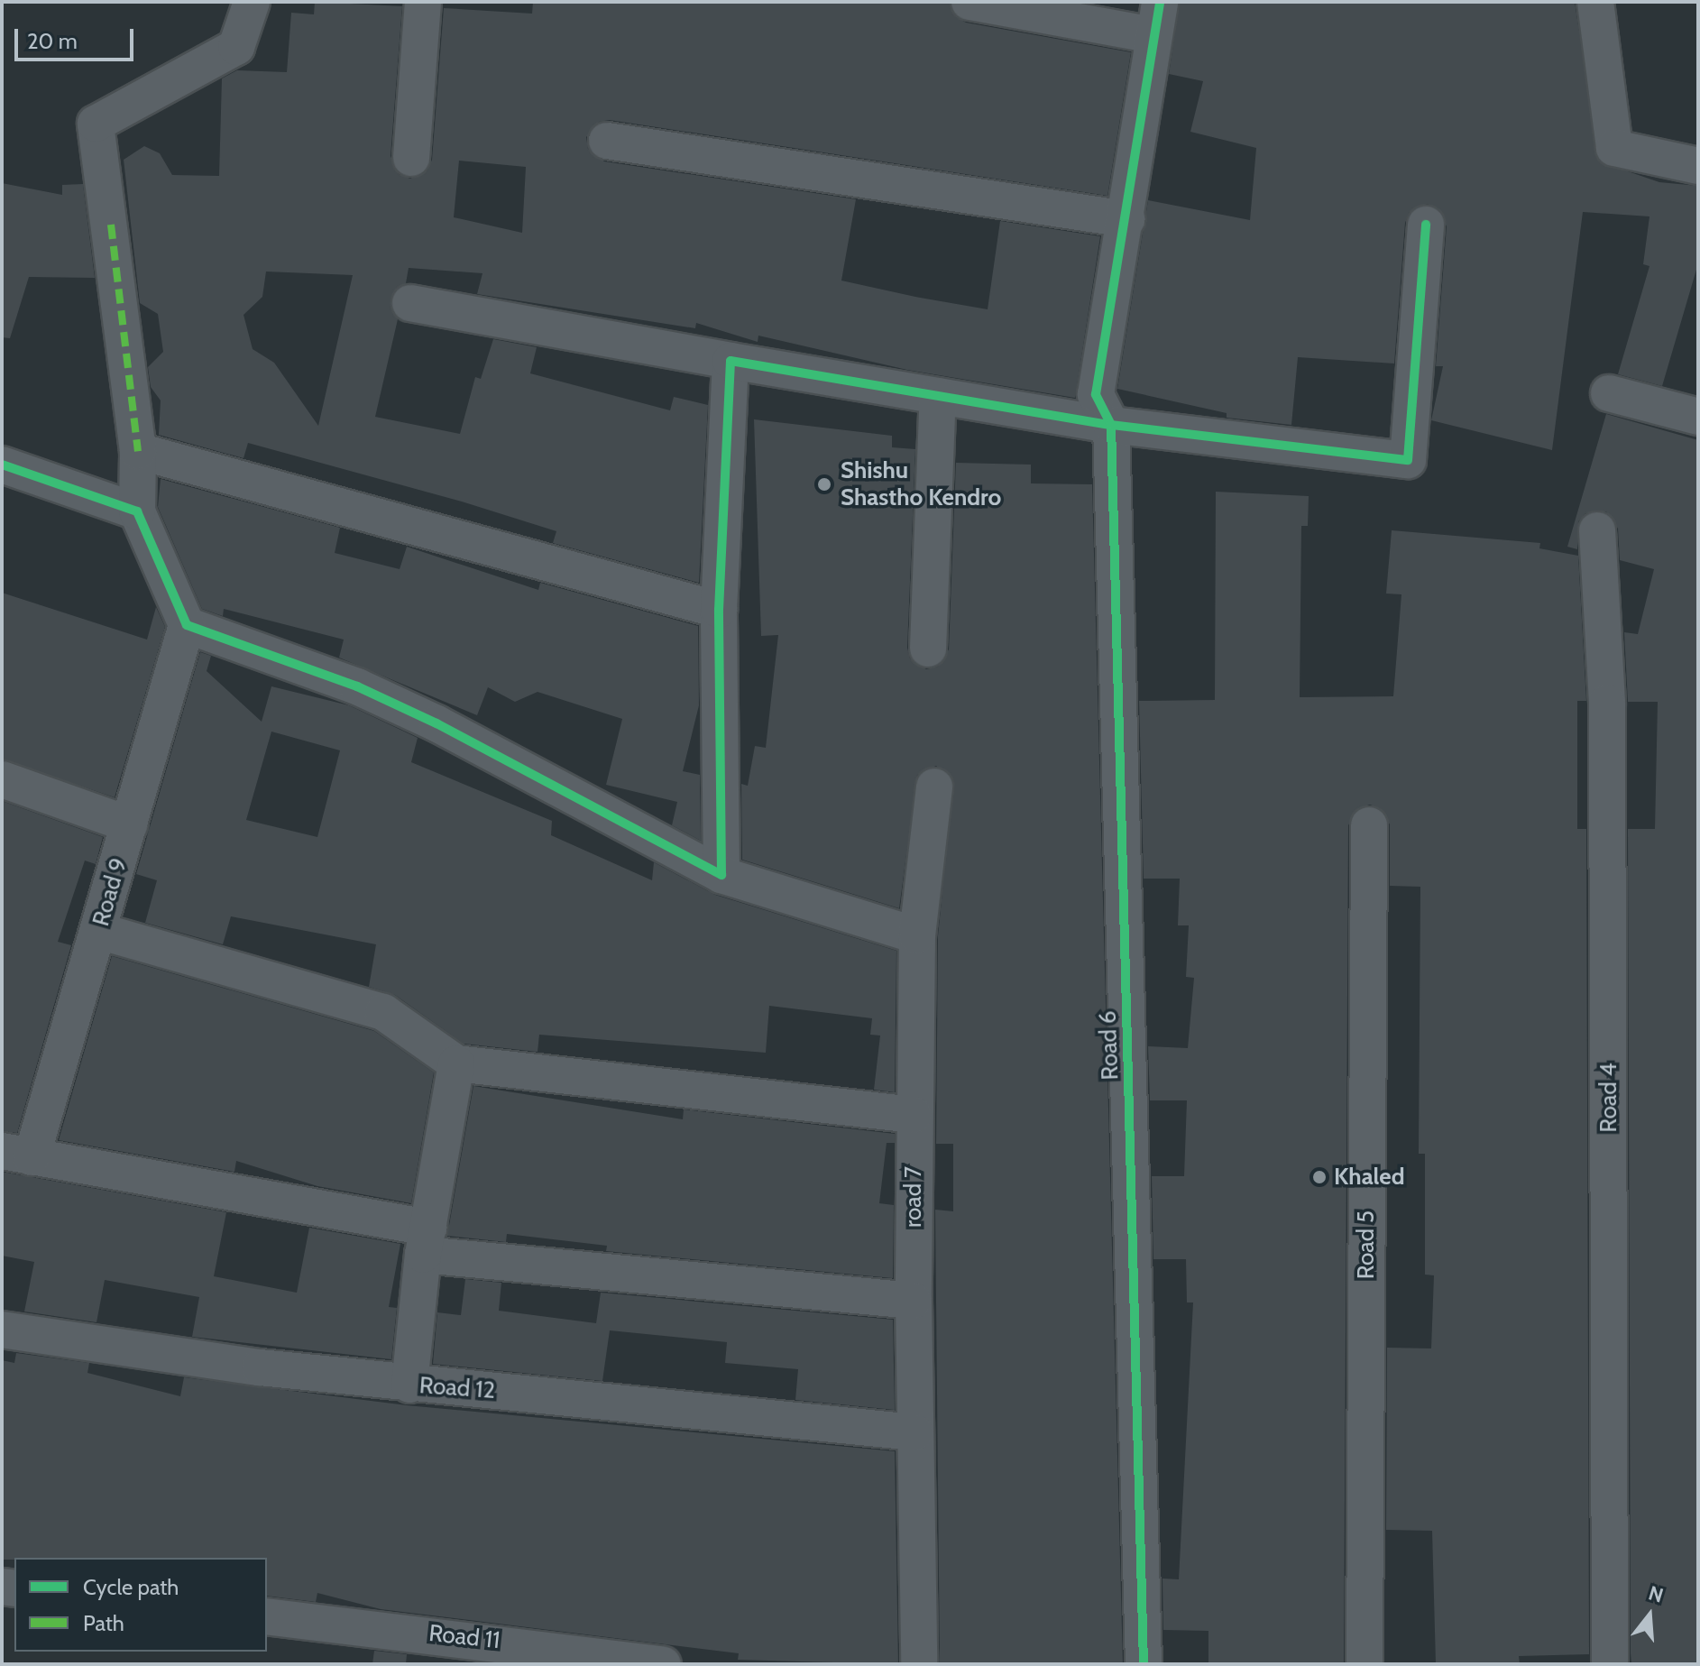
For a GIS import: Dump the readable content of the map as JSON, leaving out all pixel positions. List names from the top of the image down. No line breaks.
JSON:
{"streets":{"street":["Road 9","Road 6","Road 4","road 7","Road 5","Road 12","Road 11"]},"crossings":[["road 7","Road 12"]],"places":["Shishu Shastho Kendro","Khaled"],"legend":["Cycle path","Path"],"scale_bar":"20 m","north":"top"}
